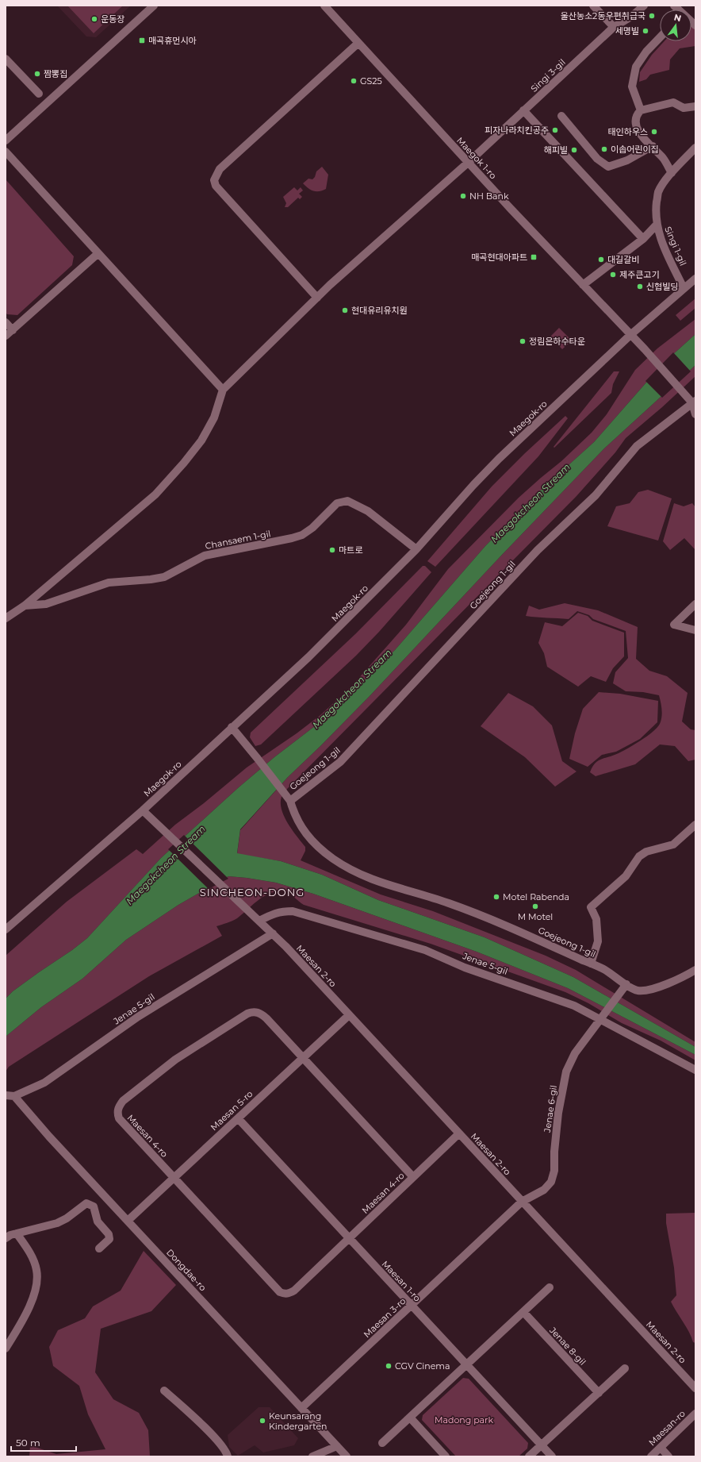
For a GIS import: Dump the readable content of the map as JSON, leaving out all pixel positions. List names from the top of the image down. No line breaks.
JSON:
{"streets":{"street":["Singi 3-gil","Maegok 1-ro","Singi 1-gil","Maegok-ro","Chansaem 1-gil","Goejeong 1-gil","Jenae 5-gil","Maesan 2-ro","Jenae 6-gil","Maesan 5-ro","Maesan 4-ro","Dongdae-ro","Maesan 1-ro","Maesan 3-ro","Jenae 8-gil","Maesan-ro"]},"crossings":[["Singi 3-gil","Maegok 1-ro"],["Maegok 1-ro","Maegok-ro"],["Maegok 1-ro","Goejeong 1-gil"],["Singi 1-gil","Maegok-ro"],["Maegok-ro","Chansaem 1-gil"],["Maegok-ro","Maesan 2-ro"],["Goejeong 1-gil","Jenae 6-gil"],["Jenae 5-gil","Maesan 2-ro"],["Jenae 5-gil","Jenae 6-gil"],["Jenae 5-gil","Dongdae-ro"],["Maesan 2-ro","Jenae 6-gil"],["Maesan 2-ro","Maesan 5-ro"],["Maesan 2-ro","Maesan 4-ro"],["Maesan 2-ro","Maesan 3-ro"],["Jenae 6-gil","Maesan 3-ro"],["Maesan 5-ro","Maesan 4-ro"],["Maesan 5-ro","Dongdae-ro"],["Maesan 5-ro","Maesan 1-ro"],["Maesan 4-ro","Maesan 1-ro"],["Dongdae-ro","Maesan 3-ro"],["Maesan 1-ro","Maesan 3-ro"]],"districts":["SINCHEON-DONG"],"water":["Maegokcheon Stream"],"parks":["Madong park"],"places":{"other":["울산농소2동우편취급국","운동장","세명빌","짬뽕집","GS25","피자나라치킨공주","태인하우스","이솝어린이집","해피빌","NH Bank","대길갈비","제주큰고기","신협빌딩","현대유리유치원","정림은하수타운","마트로","Motel Rabenda","M Motel","CGV Cinema","Keunsarang Kindergarten"],"transit":["매곡휴먼시아","매곡현대아파트"]},"scale_bar":"50 m","north":"top"}
